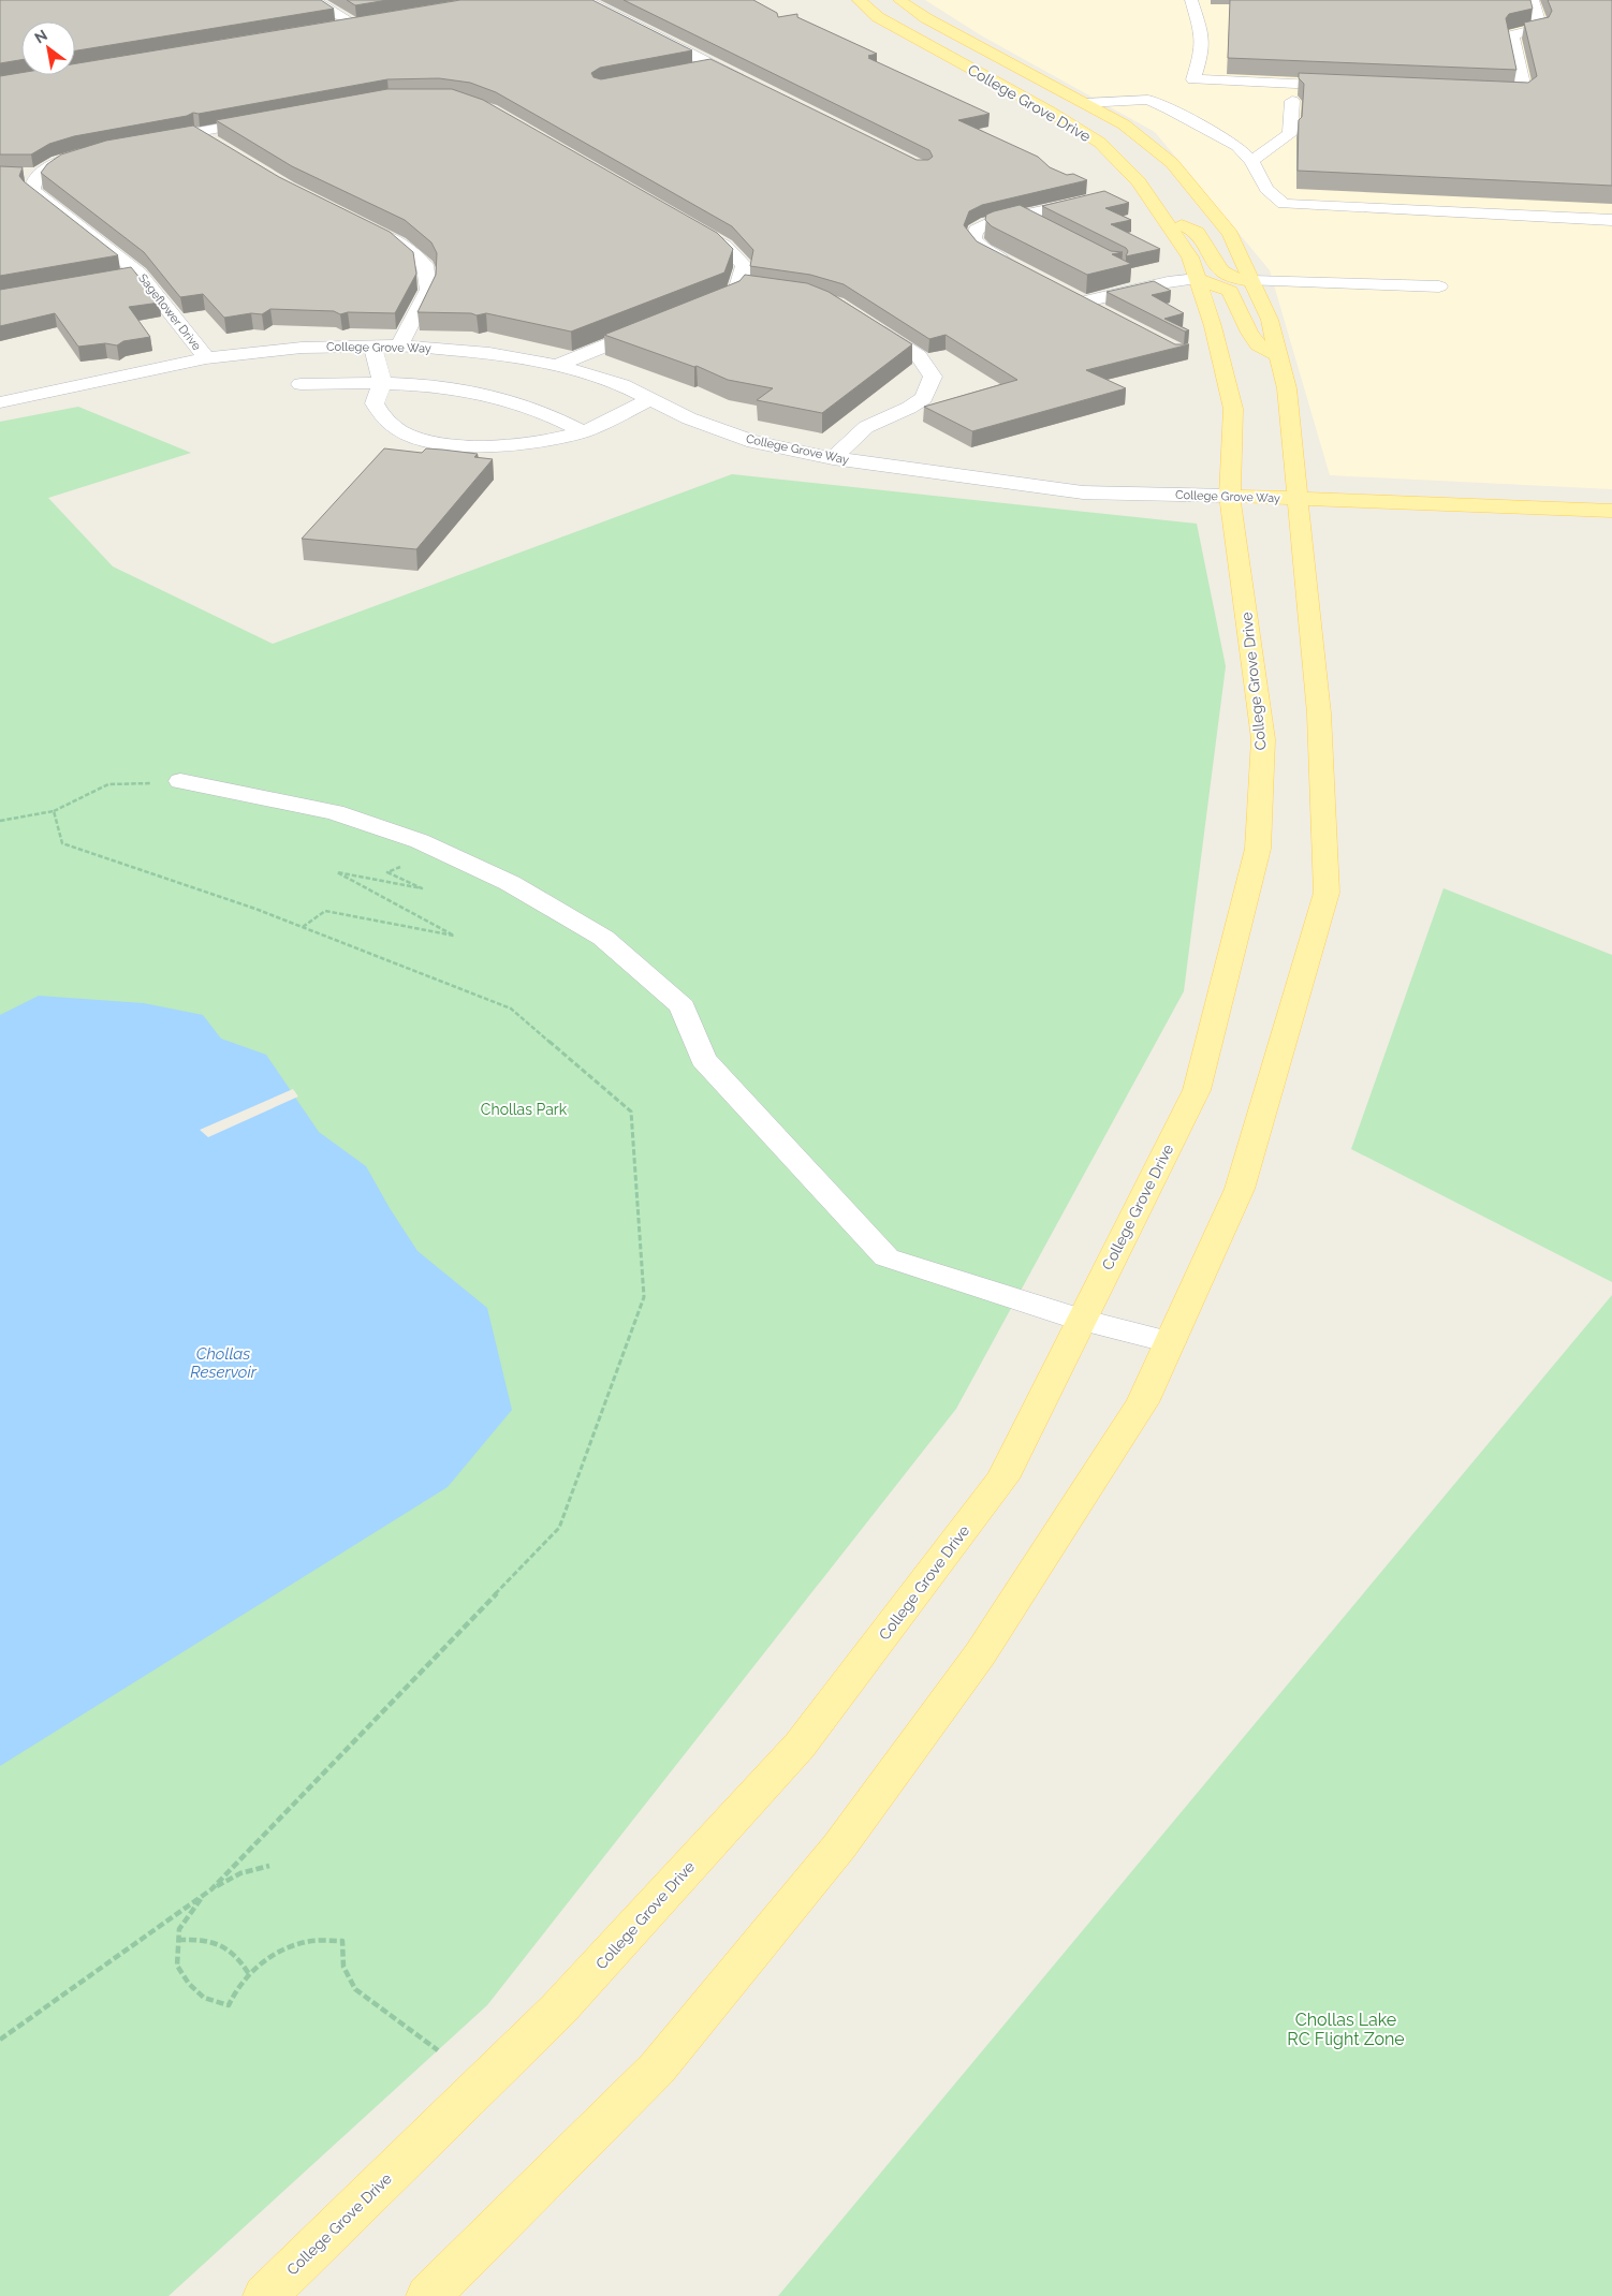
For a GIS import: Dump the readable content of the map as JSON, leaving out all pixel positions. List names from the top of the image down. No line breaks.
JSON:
{"streets":{"main road":["College Grove Drive","College Grove Way"],"street":["Sageflower Drive"]},"crossings":[["College Grove Drive","College Grove Way"],["Sageflower Drive","College Grove Way"]],"water":["Chollas Reservoir"],"parks":["Chollas Park","Chollas Lake RC Flight Zone"],"north":"top left"}
